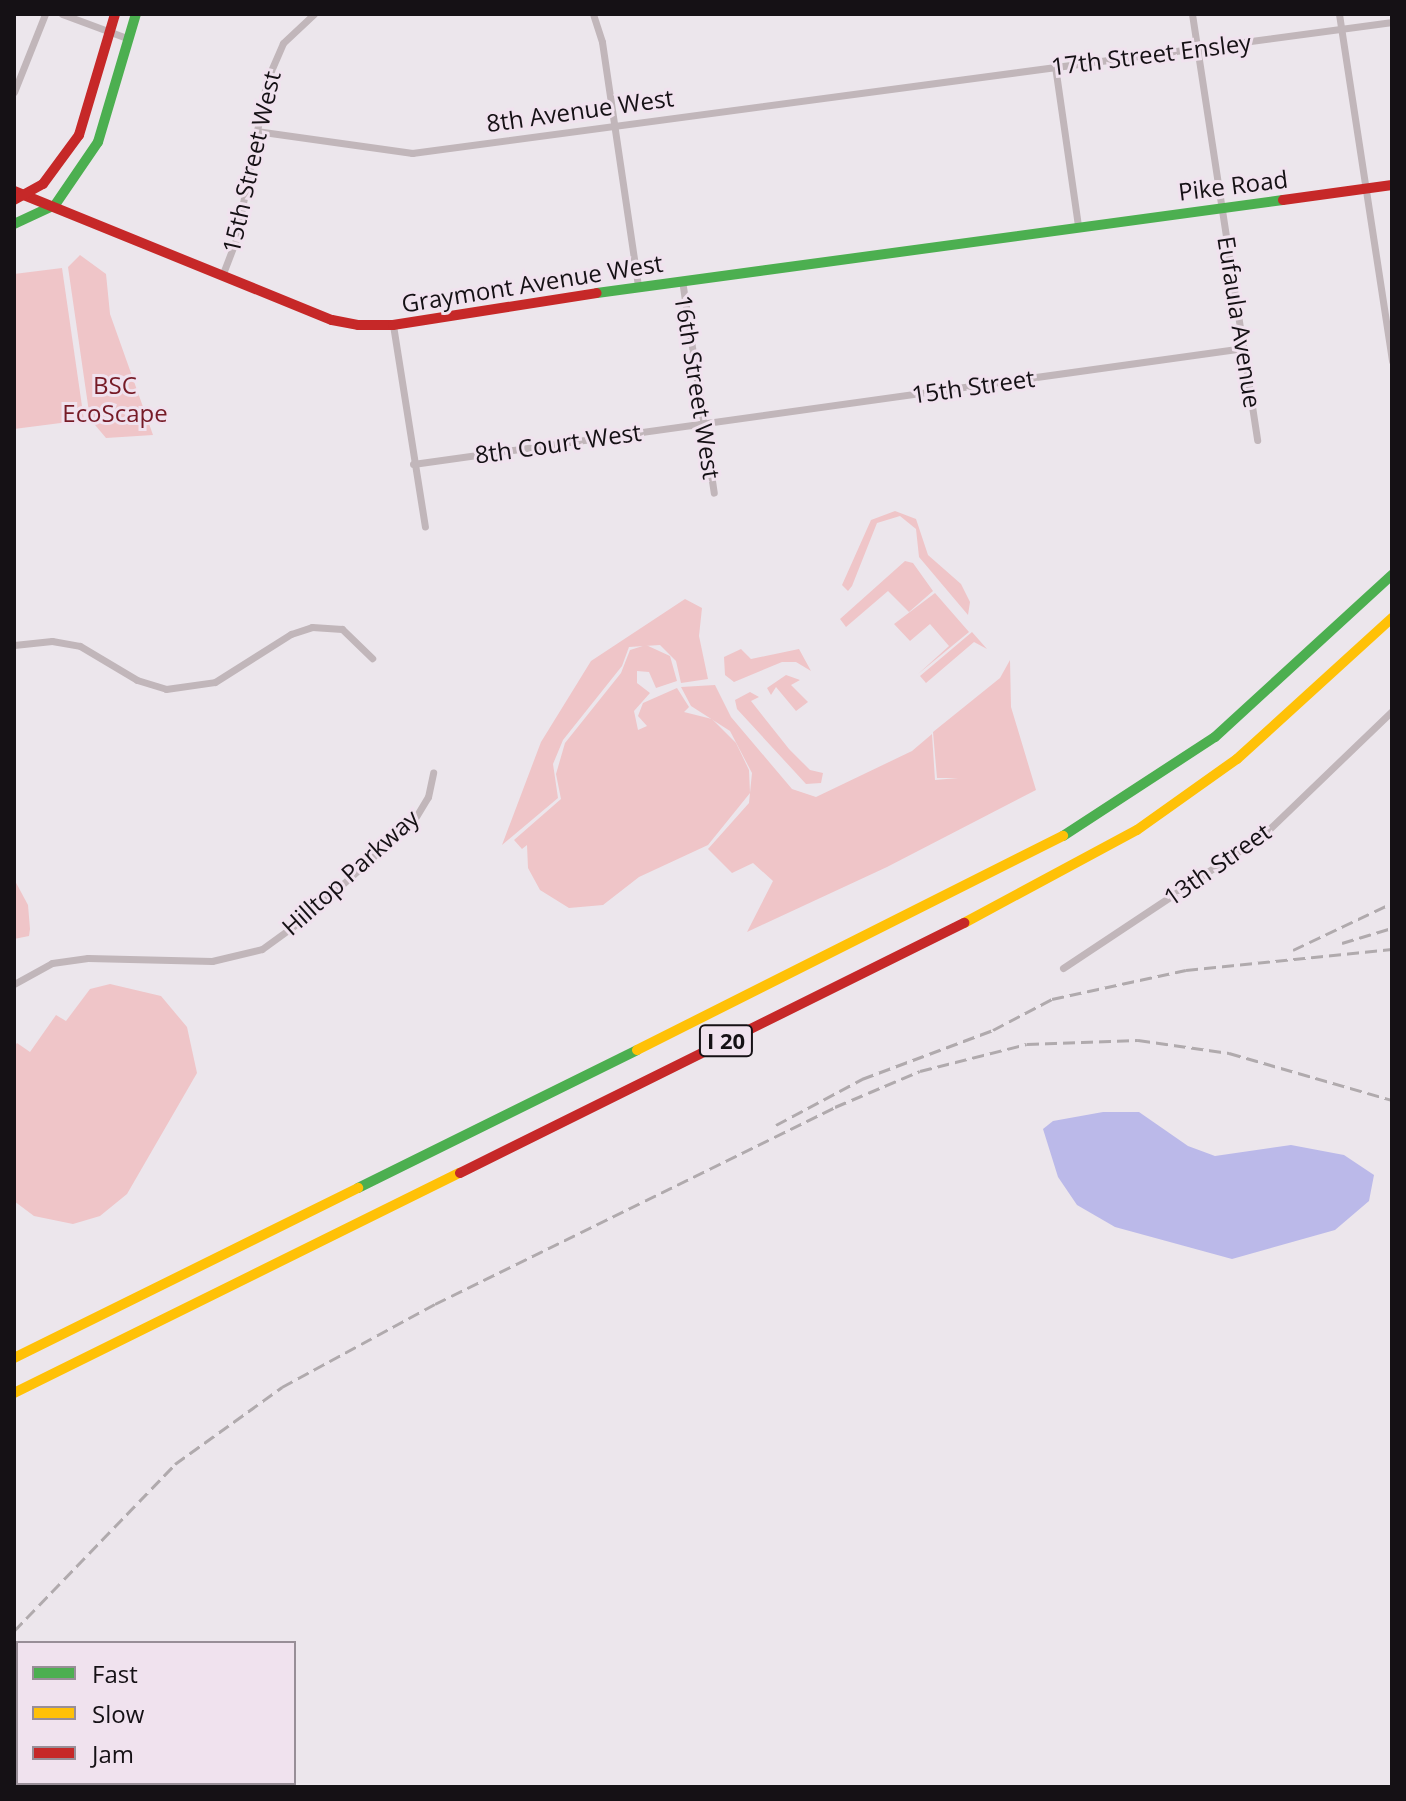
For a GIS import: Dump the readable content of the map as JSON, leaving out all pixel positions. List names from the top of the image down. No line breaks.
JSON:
{"streets":{"main road":["Pike Road","Graymont Avenue West","I 20"],"street":["17th Street Ensley","8th Avenue West","15th Street West","Eufaula Avenue","15th Street","16th Street West","8th Court West","13th Street","Hilltop Parkway"]},"crossings":[["17th Street Ensley","8th Avenue West"],["17th Street Ensley","Eufaula Avenue"],["8th Avenue West","15th Street West"],["8th Avenue West","16th Street West"],["15th Street West","Graymont Avenue West"],["Pike Road","Graymont Avenue West"],["Pike Road","Eufaula Avenue"],["Graymont Avenue West","16th Street West"],["Eufaula Avenue","15th Street"],["15th Street","16th Street West"],["15th Street","8th Court West"],["16th Street West","8th Court West"]],"parks":["BSC EcoScape"],"legend":["Fast","Slow","Jam"]}
